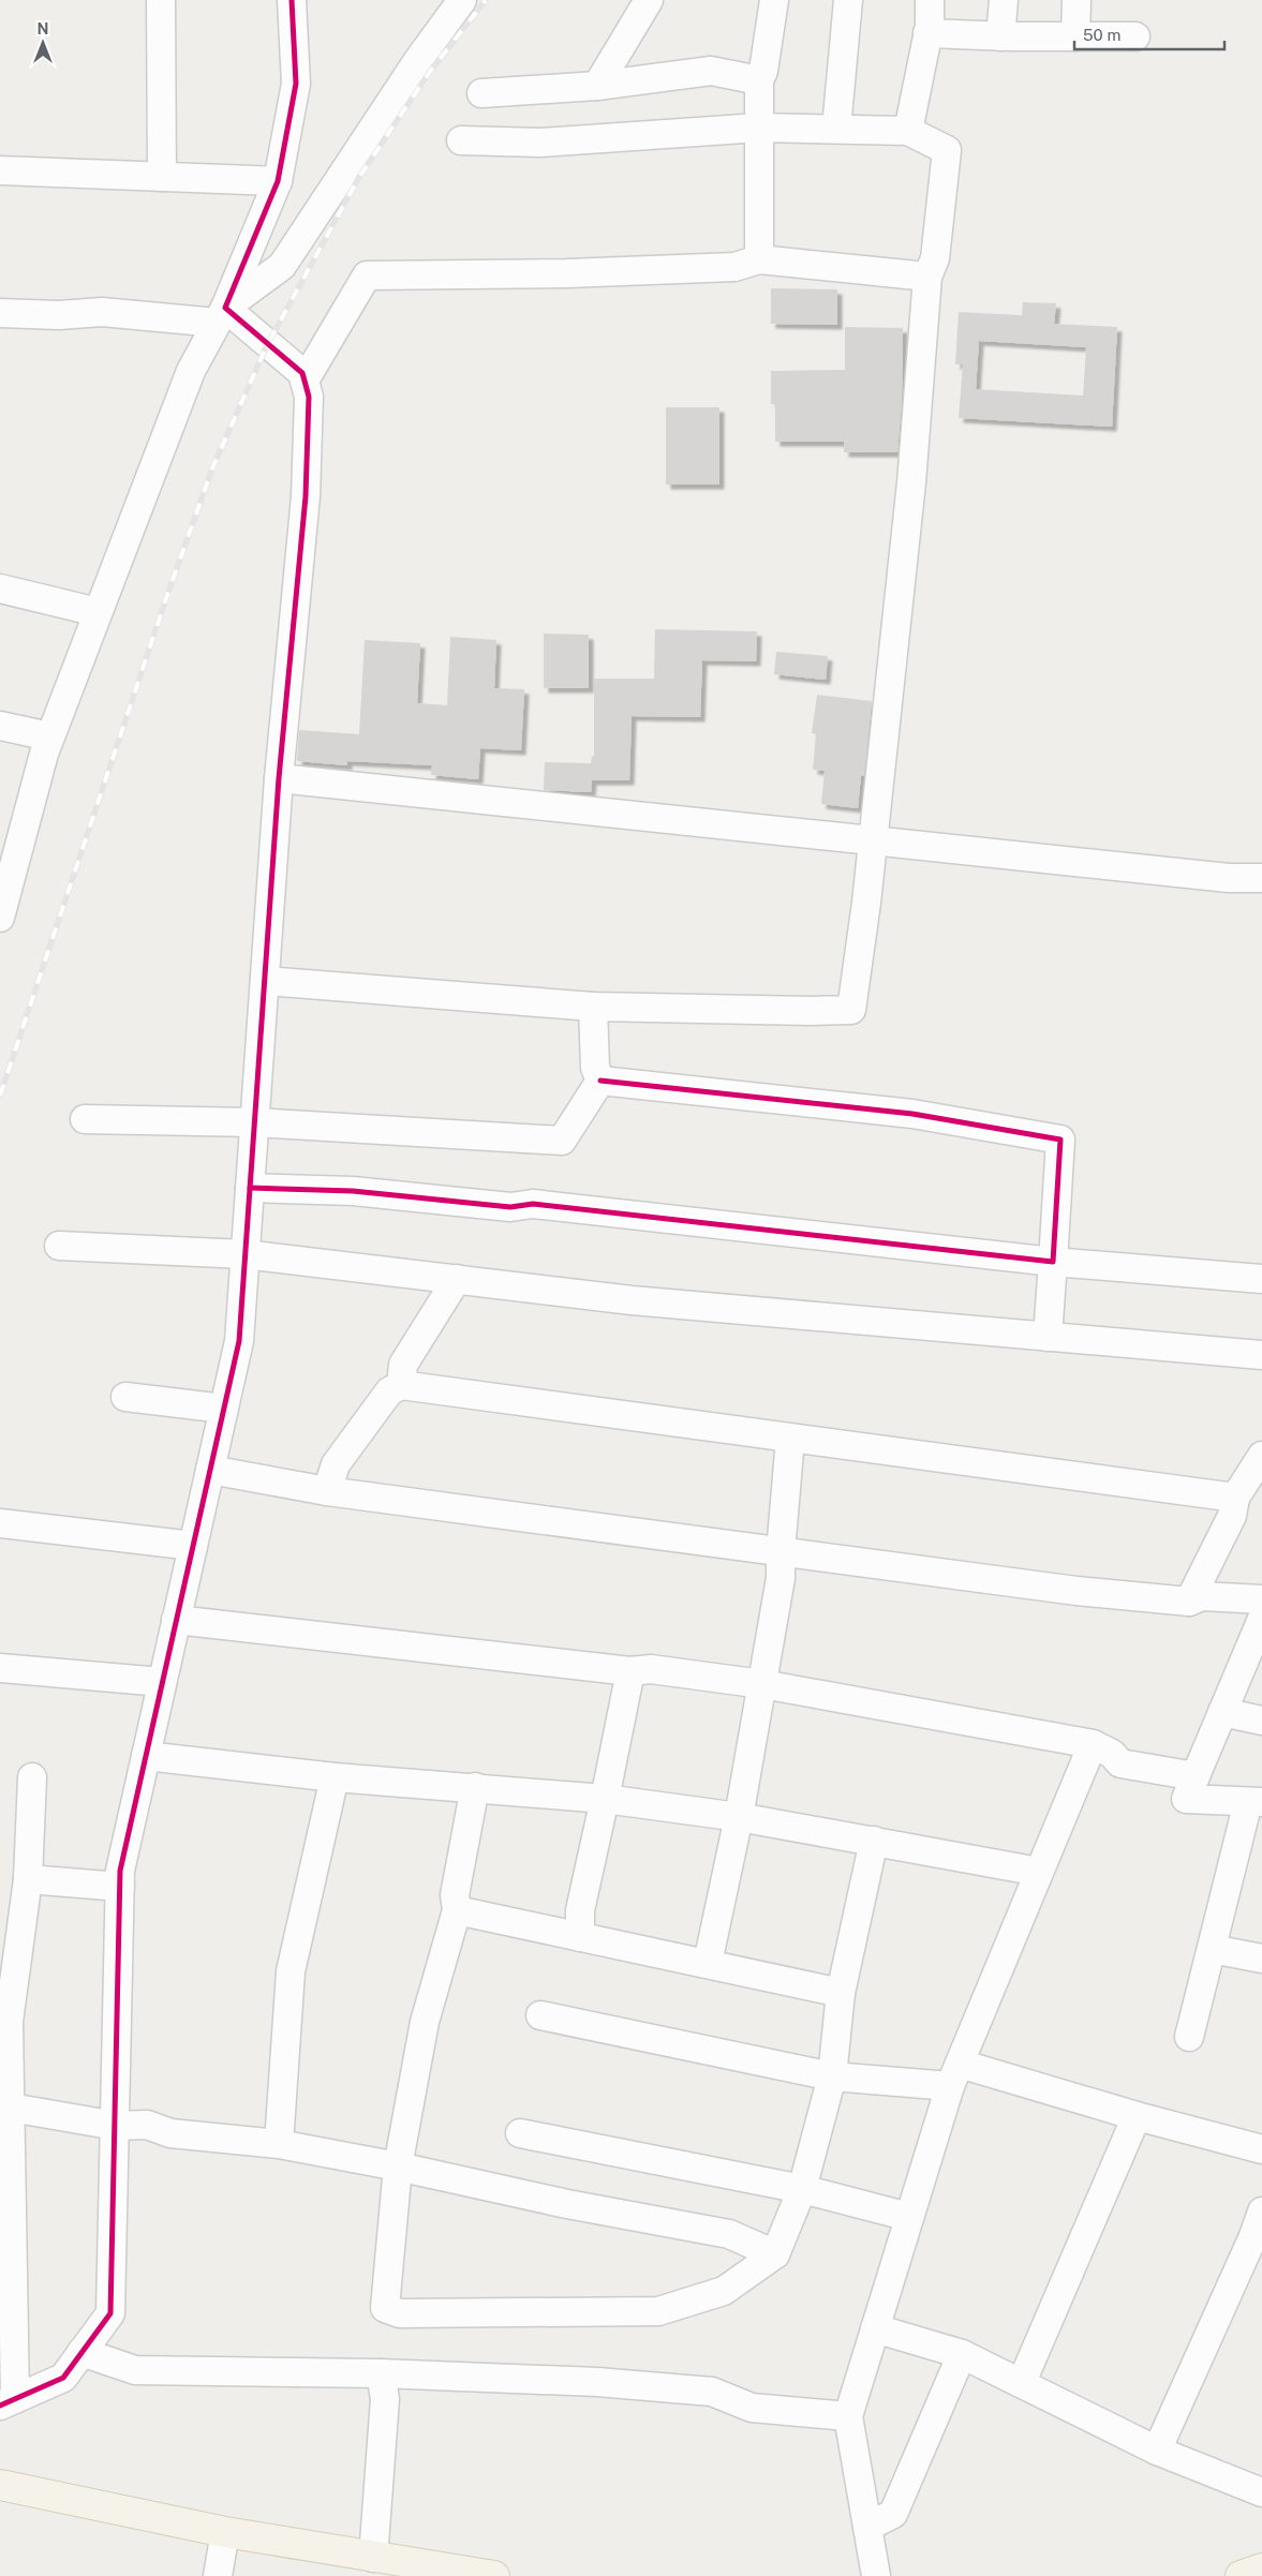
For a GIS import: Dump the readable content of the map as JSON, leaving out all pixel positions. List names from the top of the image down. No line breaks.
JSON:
{"scale_bar":"50 m","north":"top"}
